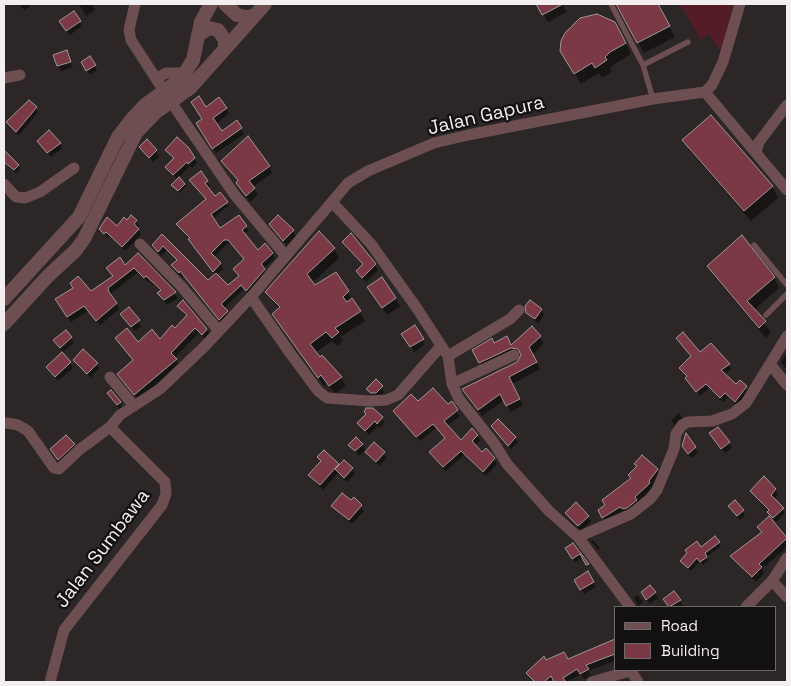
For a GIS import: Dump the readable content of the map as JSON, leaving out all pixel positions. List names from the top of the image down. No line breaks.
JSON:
{"streets":{"street":["Jalan Gapura","Jalan Sumbawa"]},"crossings":[["Jalan Gapura","Jalan Sumbawa"]],"legend":["Road","Building"]}
